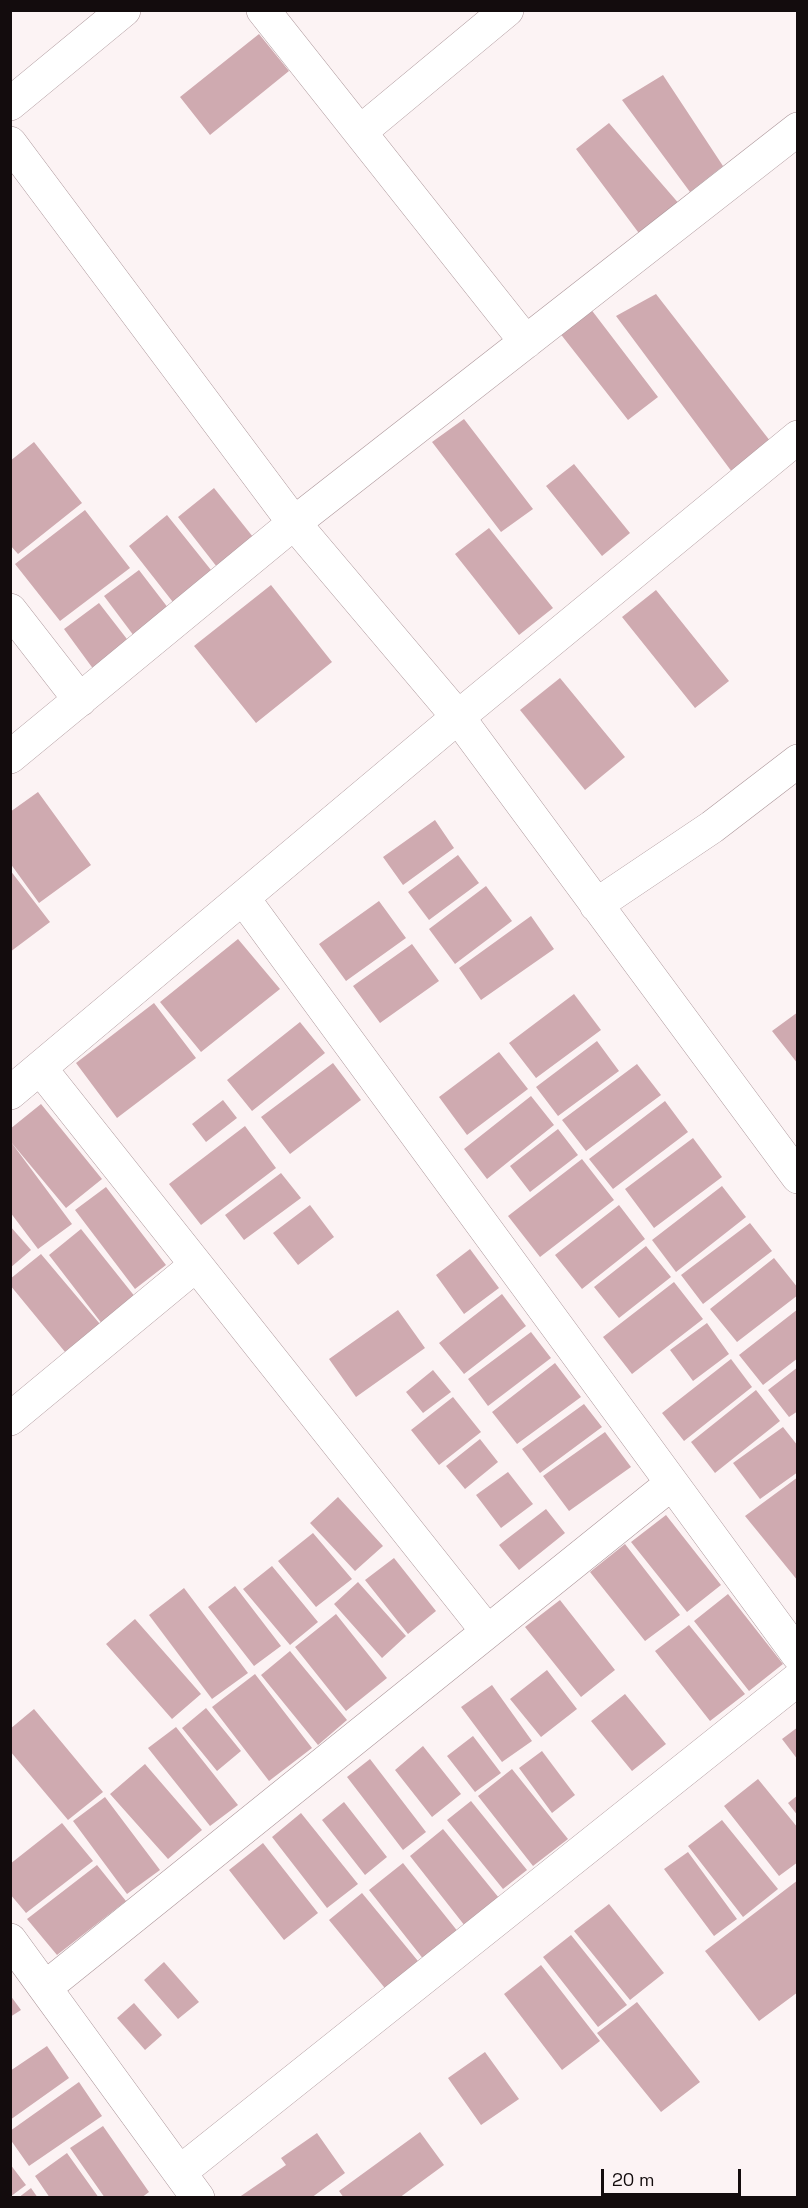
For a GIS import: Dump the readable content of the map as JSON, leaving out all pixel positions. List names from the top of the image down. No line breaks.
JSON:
{"scale_bar":"20 m"}
